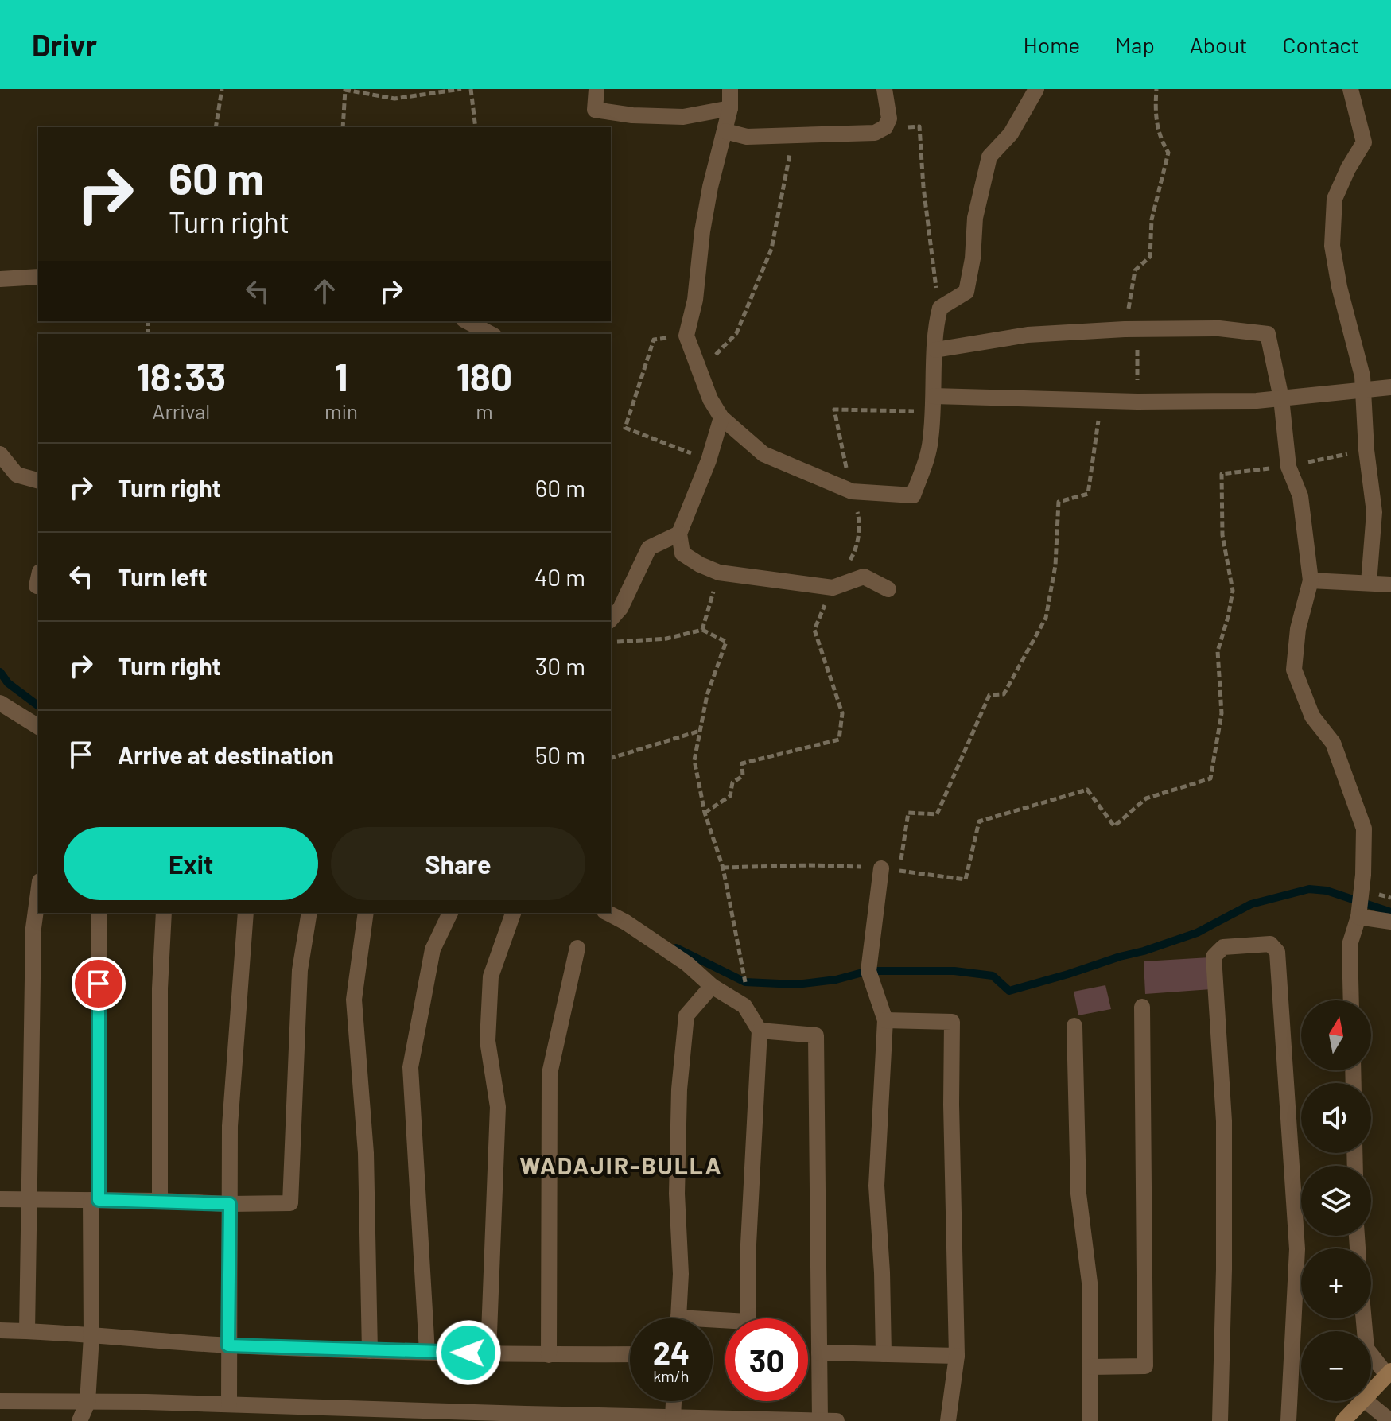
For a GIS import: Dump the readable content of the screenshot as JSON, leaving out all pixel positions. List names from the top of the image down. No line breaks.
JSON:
{"districts":["WADAJIR-BULLA"],"north":"top","page":{"header":"Drivr","nav":["Home","Map","About","Contact"],"turn":["60 m","Turn right"],"eta":["18:33","Arrival","1","min","180","m"],"list":[{"name":"Turn right","value":"60 m"},{"name":"Turn left","value":"40 m"},{"name":"Turn right","value":"30 m"},{"name":"Arrive at destination","value":"50 m"}],"buttons":["Exit","Share"],"map_buttons":["+","−"],"speed":"24 km/h","limit":"30"}}
